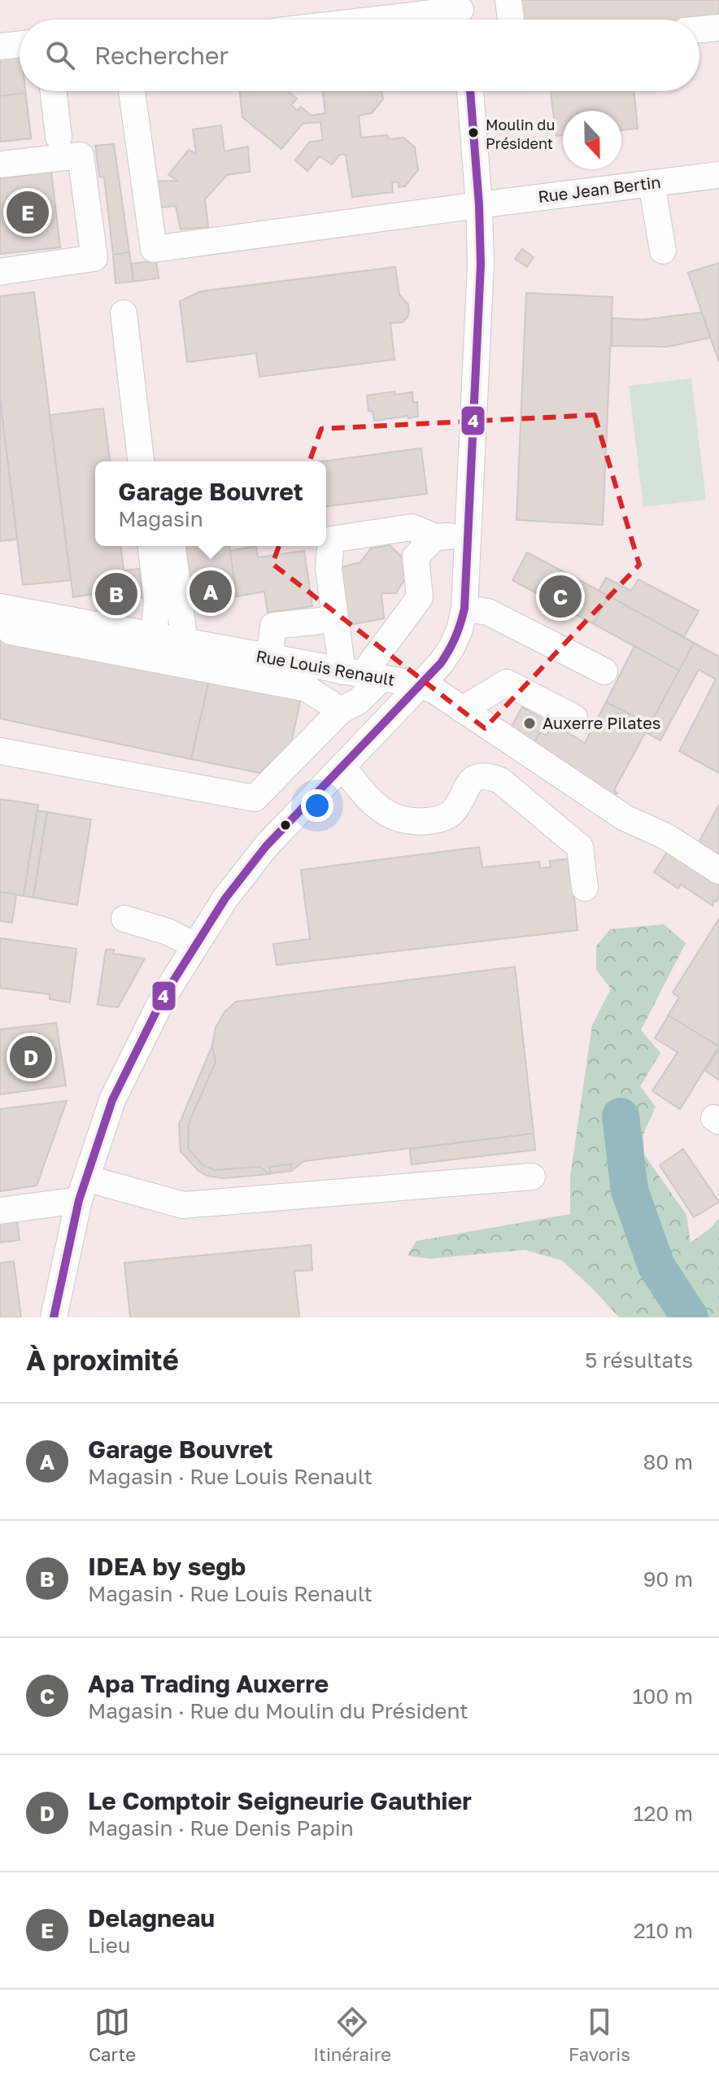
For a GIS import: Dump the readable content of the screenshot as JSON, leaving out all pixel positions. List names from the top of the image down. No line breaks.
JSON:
{"streets":{"street":["Rue Jean Bertin","Rue Louis Renault"]},"places":["Moulin du Président","Auxerre Pilates"],"lines":["transit line 4"],"north":"bottom","page":{"search":"Rechercher","pins":["E","A","B","C","D"],"popup":["Garage Bouvret","Magasin"],"heading":["À proximité","5 résultats"],"list":[{"mark":"A","name":"Garage Bouvret","note":"Magasin · Rue Louis Renault","value":"80 m"},{"mark":"B","name":"IDEA by segb","note":"Magasin · Rue Louis Renault","value":"90 m"},{"mark":"C","name":"Apa Trading Auxerre","note":"Magasin · Rue du Moulin du Président","value":"100 m"},{"mark":"D","name":"Le Comptoir Seigneurie Gauthier","note":"Magasin · Rue Denis Papin","value":"120 m"},{"mark":"E","name":"Delagneau","note":"Lieu","value":"210 m"}],"nav":["Carte","Itinéraire","Favoris"]}}
